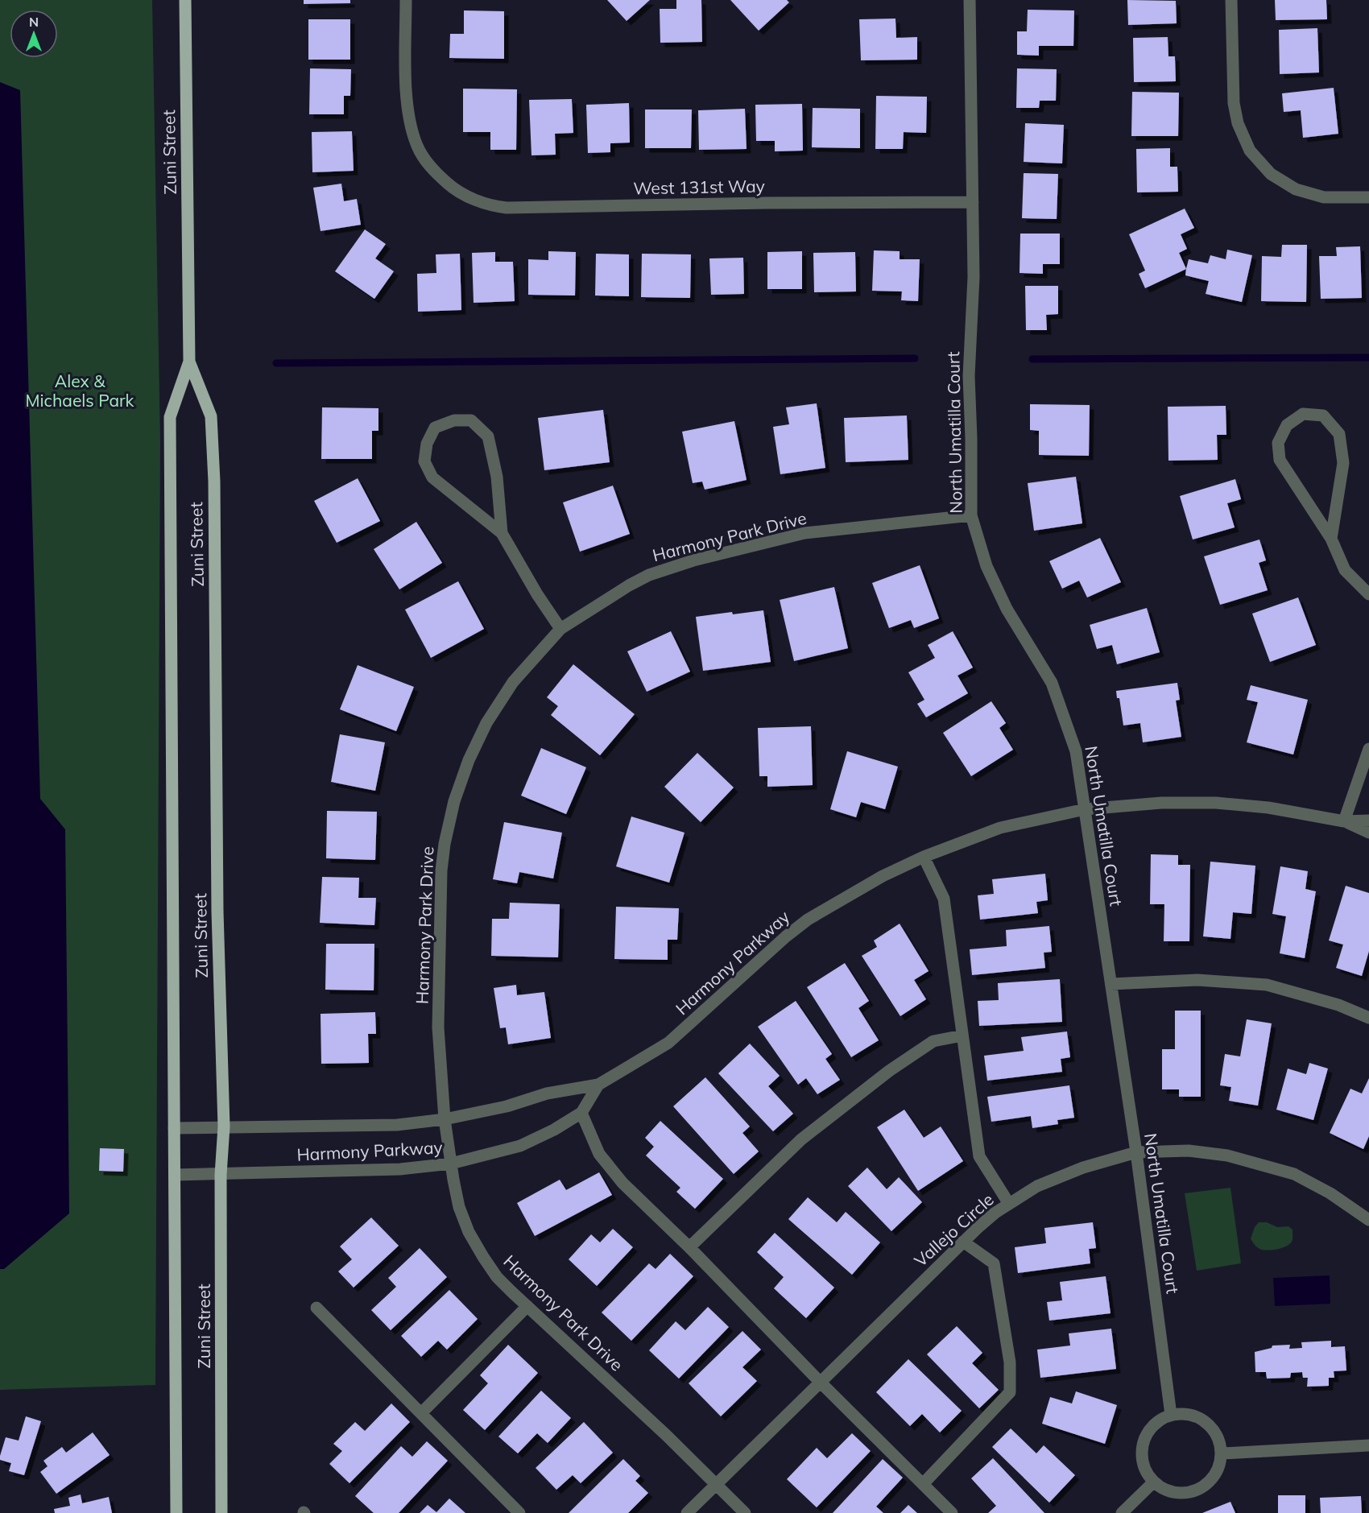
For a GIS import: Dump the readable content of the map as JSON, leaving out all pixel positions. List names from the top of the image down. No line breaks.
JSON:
{"streets":{"main road":["Zuni Street"],"street":["West 131st Way","North Umatilla Court","Harmony Park Drive","Harmony Parkway","Vallejo Circle"]},"crossings":[["Zuni Street","Harmony Parkway"],["West 131st Way","North Umatilla Court"],["North Umatilla Court","Harmony Park Drive"],["North Umatilla Court","Harmony Parkway"],["North Umatilla Court","Vallejo Circle"],["Harmony Park Drive","Harmony Parkway"],["Harmony Park Drive","Vallejo Circle"]],"parks":["Alex & Michaels Park"],"north":"top"}
